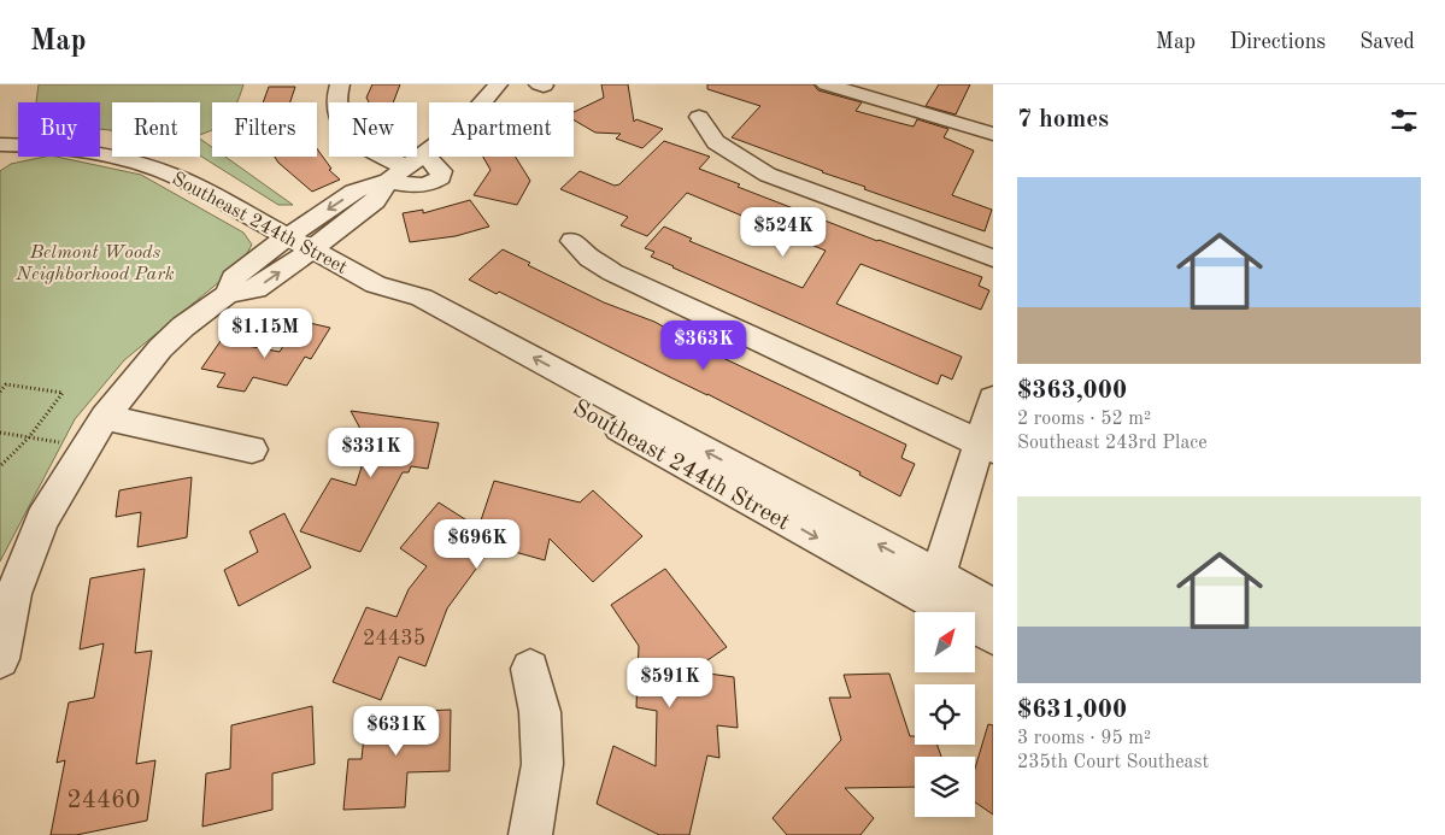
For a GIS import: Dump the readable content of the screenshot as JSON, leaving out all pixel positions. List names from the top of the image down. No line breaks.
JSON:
{"streets":{"street":["Southeast 244th Street"]},"parks":["Belmont Woods Neighborhood Park"],"house_numbers":["24435","24460"],"north":"top right","page":{"header":"Map","nav":["Map","Directions","Saved"],"heading":"7 homes","chip":["Buy","Rent","Filters","New","Apartment"],"list":[{"name":"$363,000","note":"2 rooms · 52 m² · Southeast 243rd Place"},{"name":"$631,000","note":"3 rooms · 95 m² · 235th Court Southeast"}],"price":["$524K","$1.15M","$363K","$331K","$696K","$591K","$631K"]}}
